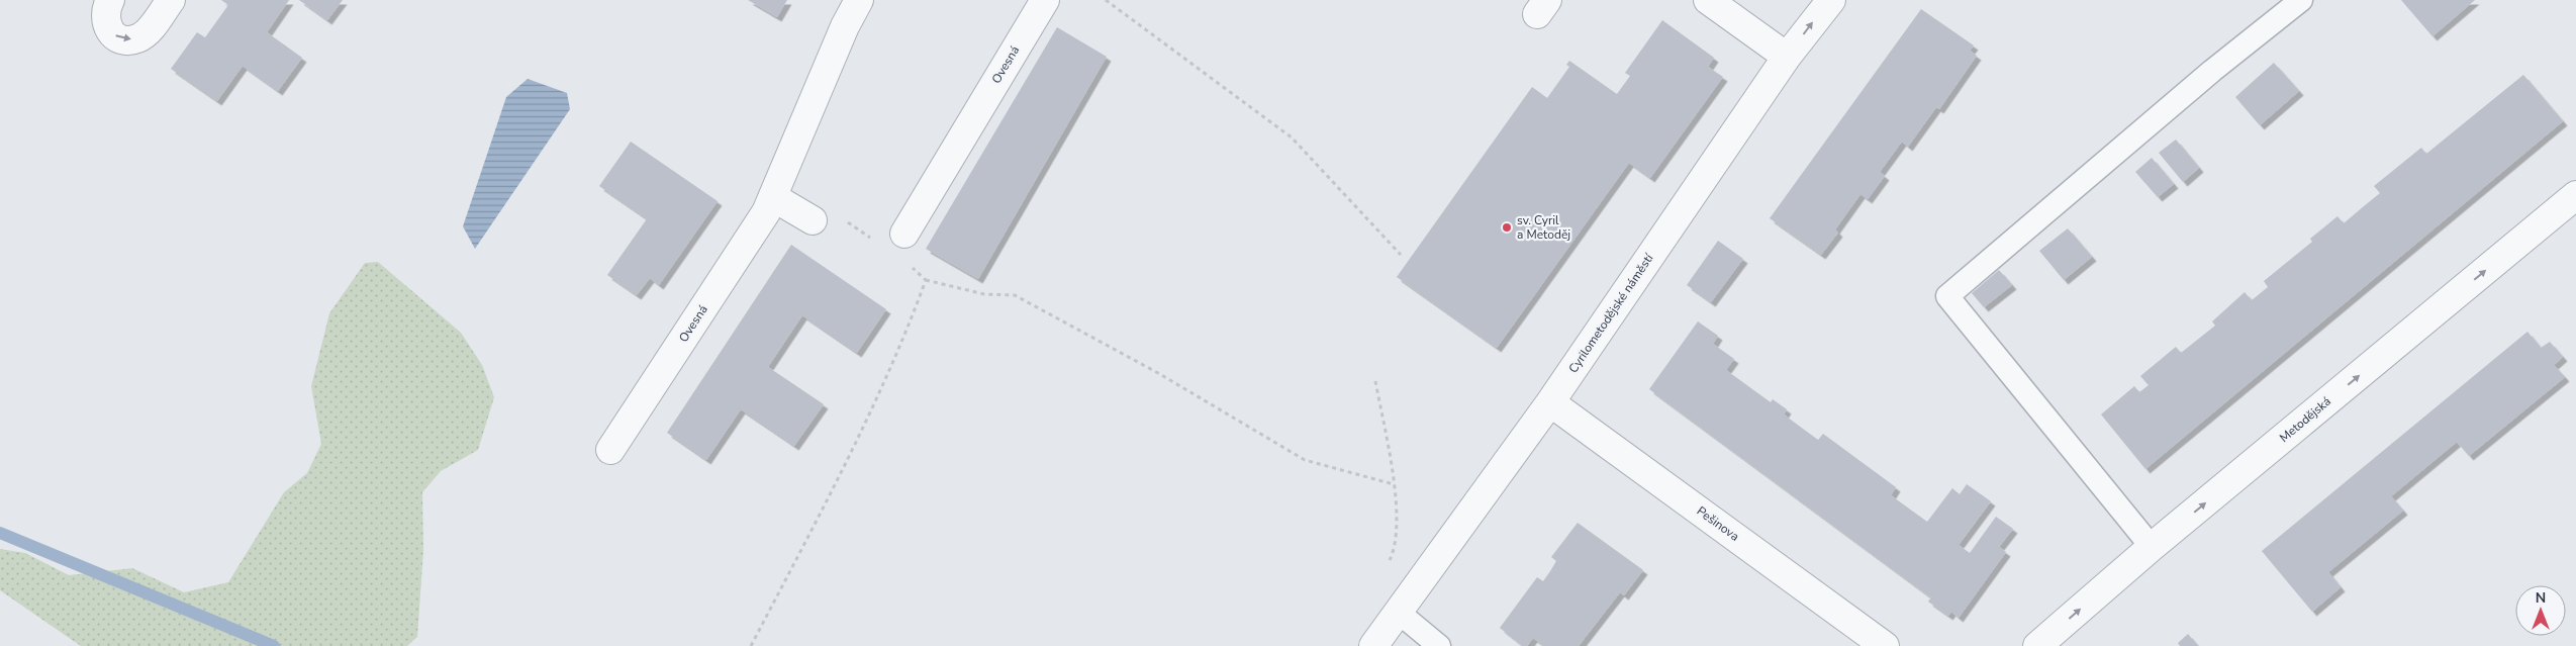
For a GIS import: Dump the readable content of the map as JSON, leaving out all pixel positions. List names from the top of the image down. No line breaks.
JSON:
{"streets":{"street":["Ovesná","Cyrilometodějské náměstí","Metodějská","Pešinova"]},"crossings":[["Cyrilometodějské náměstí","Pešinova"]],"one_way":["Metodějská"],"places":["sv. Cyril a Metoděj"],"north":"top"}
